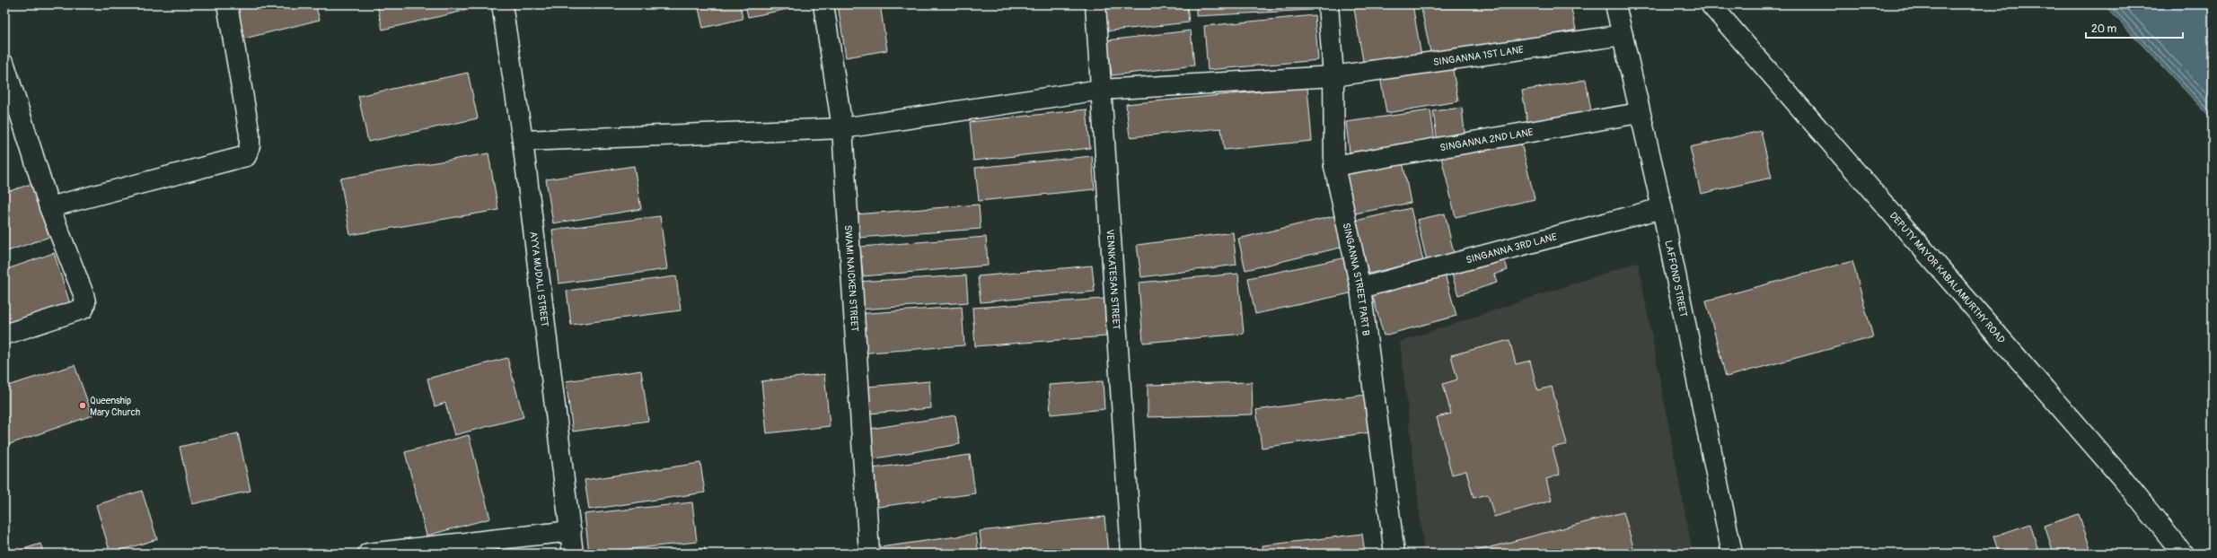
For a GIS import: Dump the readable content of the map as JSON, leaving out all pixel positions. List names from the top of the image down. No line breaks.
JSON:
{"streets":{"street":["SINGANNA 1ST LANE","SINGANNA 2ND LANE","SINGANNA 3RD LANE","SWAMI NAICKEN STREET","LAFFOND STREET","DEPUTY MAYOR KABALAMURTHY ROAD","AYYA MUDALI STREET","VENNKATESAN STREET","SINGANNA STREET PART B"]},"crossings":[["SINGANNA 1ST LANE","SWAMI NAICKEN STREET"],["SINGANNA 1ST LANE","LAFFOND STREET"],["SINGANNA 1ST LANE","AYYA MUDALI STREET"],["SINGANNA 1ST LANE","VENNKATESAN STREET"],["SINGANNA 1ST LANE","SINGANNA STREET PART B"],["SINGANNA 2ND LANE","LAFFOND STREET"],["SINGANNA 2ND LANE","SINGANNA STREET PART B"],["SINGANNA 3RD LANE","LAFFOND STREET"],["SINGANNA 3RD LANE","SINGANNA STREET PART B"]],"places":["Queenship Mary Church"],"scale_bar":"20 m"}
